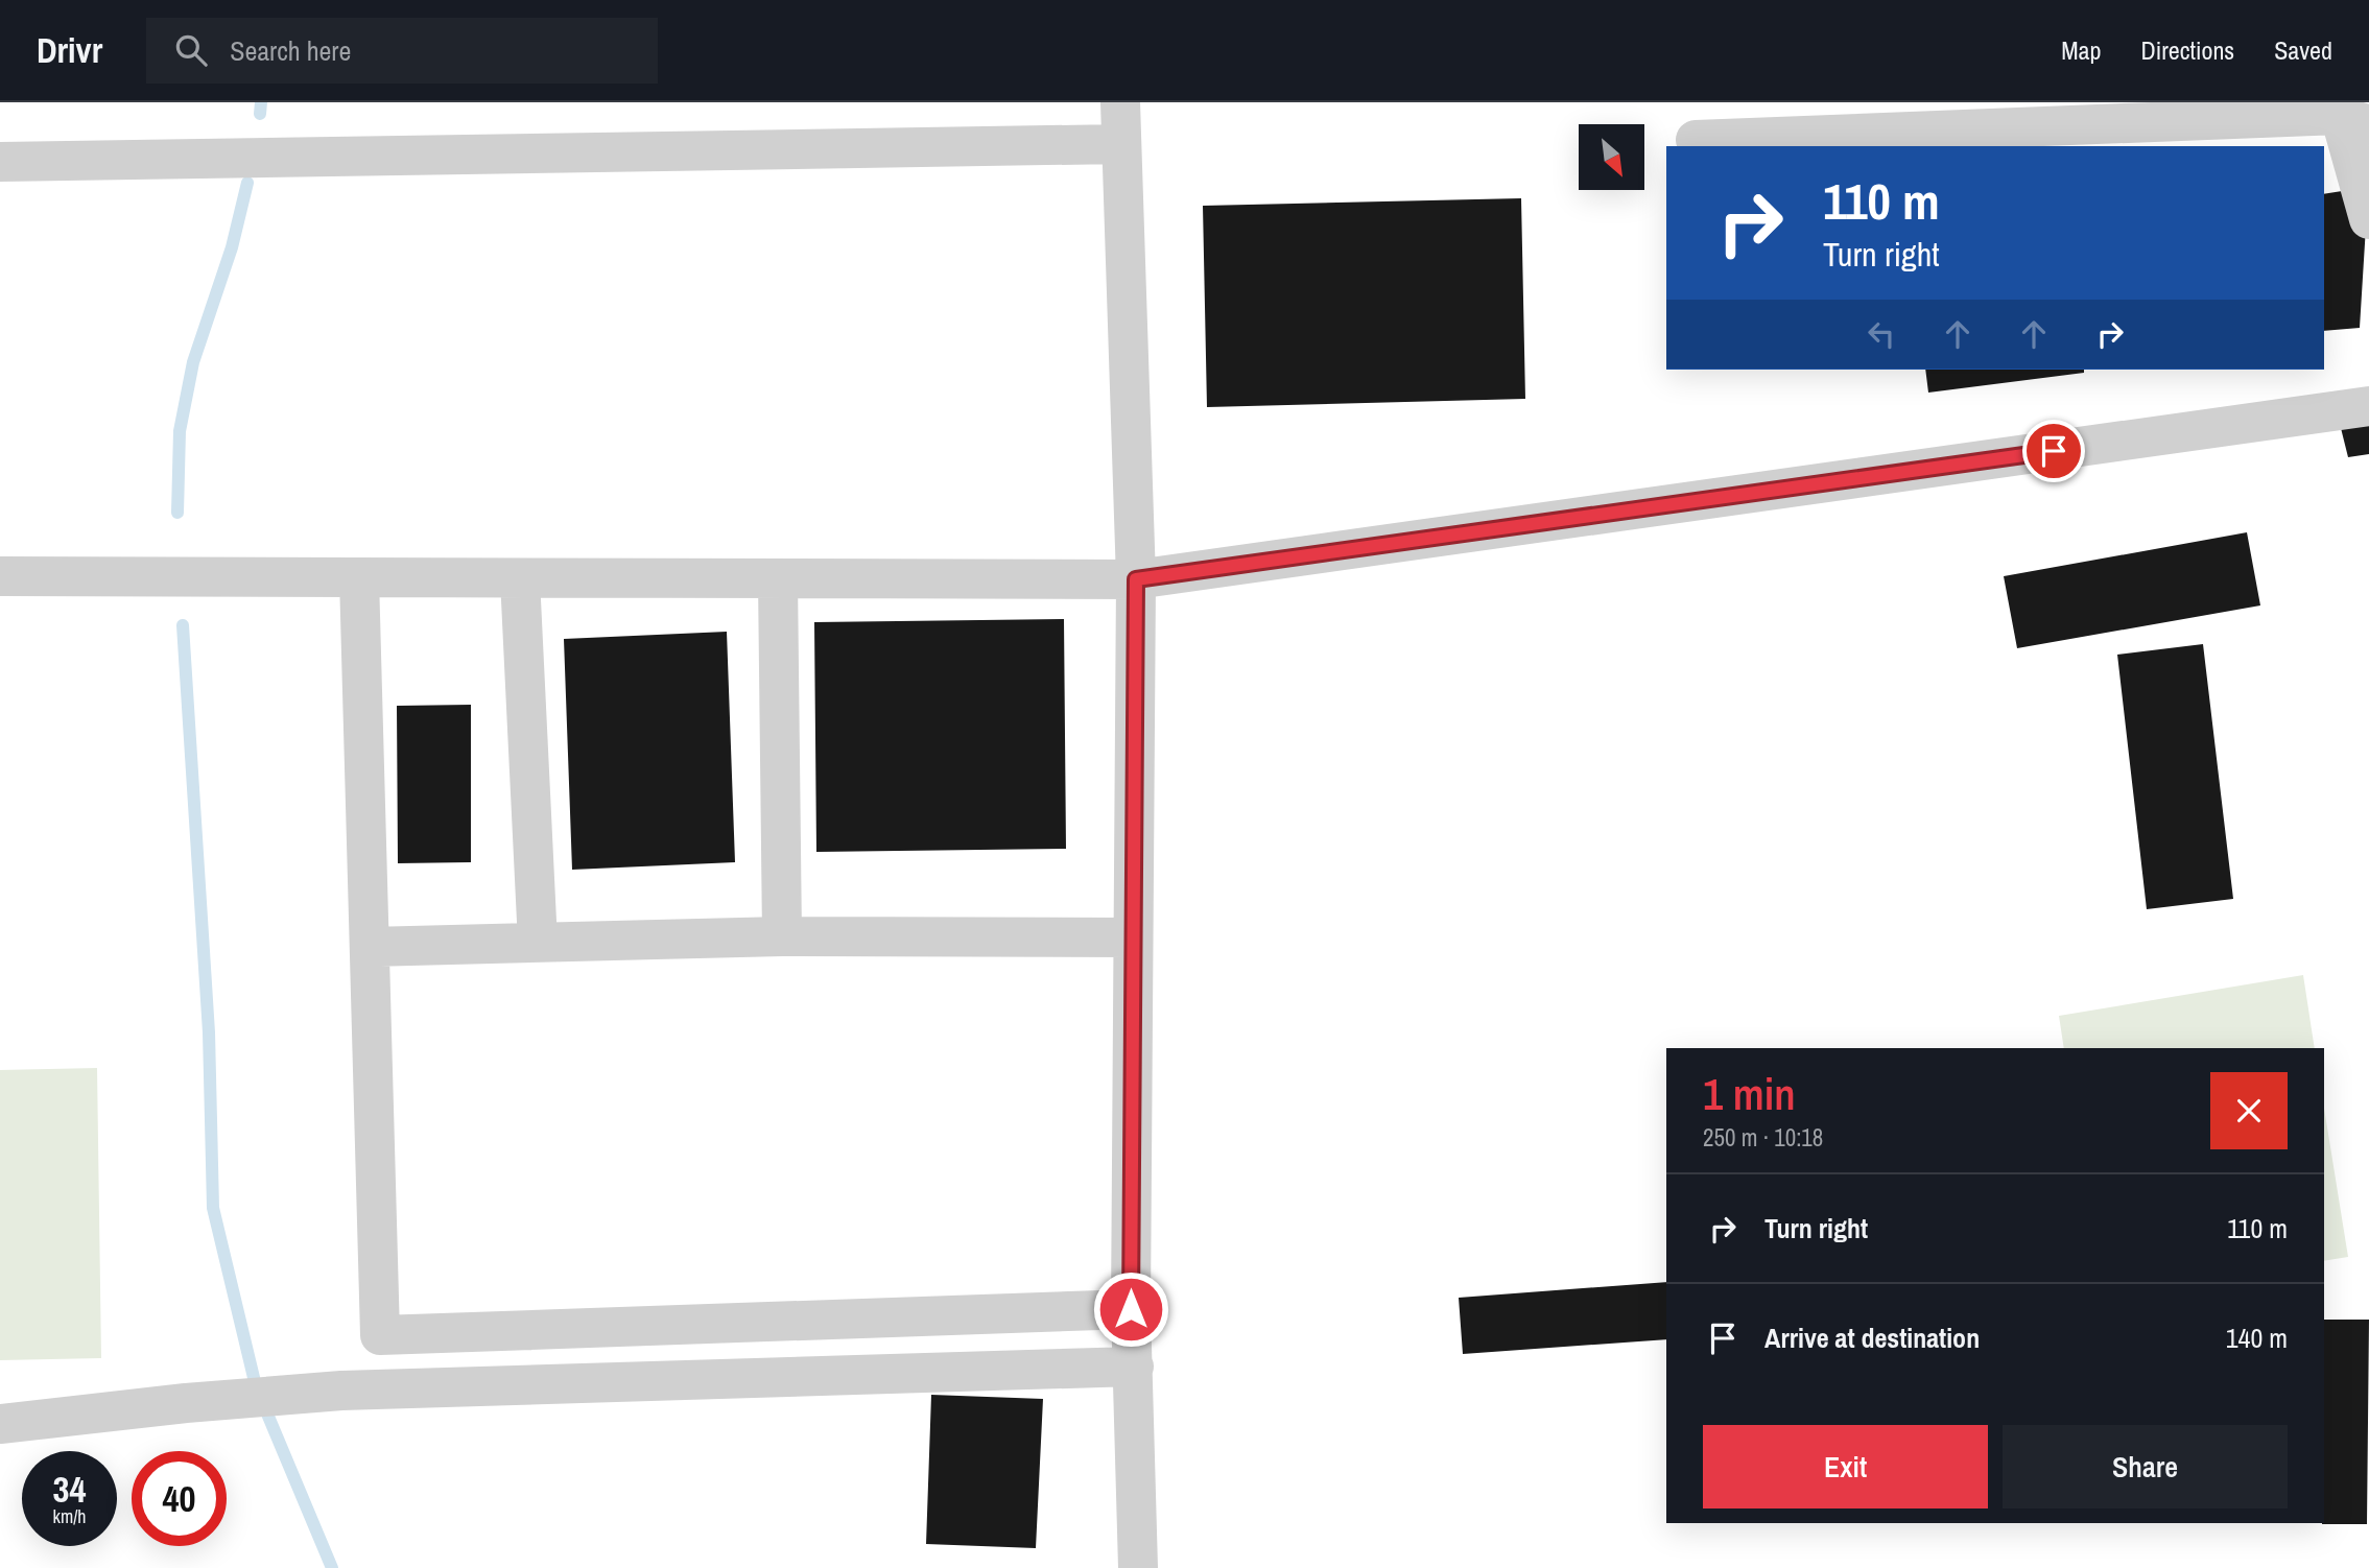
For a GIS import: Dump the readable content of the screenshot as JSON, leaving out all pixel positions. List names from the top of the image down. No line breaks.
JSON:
{"north":"bottom right","page":{"header":"Drivr","search":"Search here","nav":["Map","Directions","Saved"],"turn":["110 m","Turn right"],"heading":["1 min","250 m · 10:18"],"list":[{"name":"Turn right","value":"110 m"},{"name":"Arrive at destination","value":"140 m"}],"buttons":["Exit","Share"],"speed":"34 km/h","limit":"40"}}
